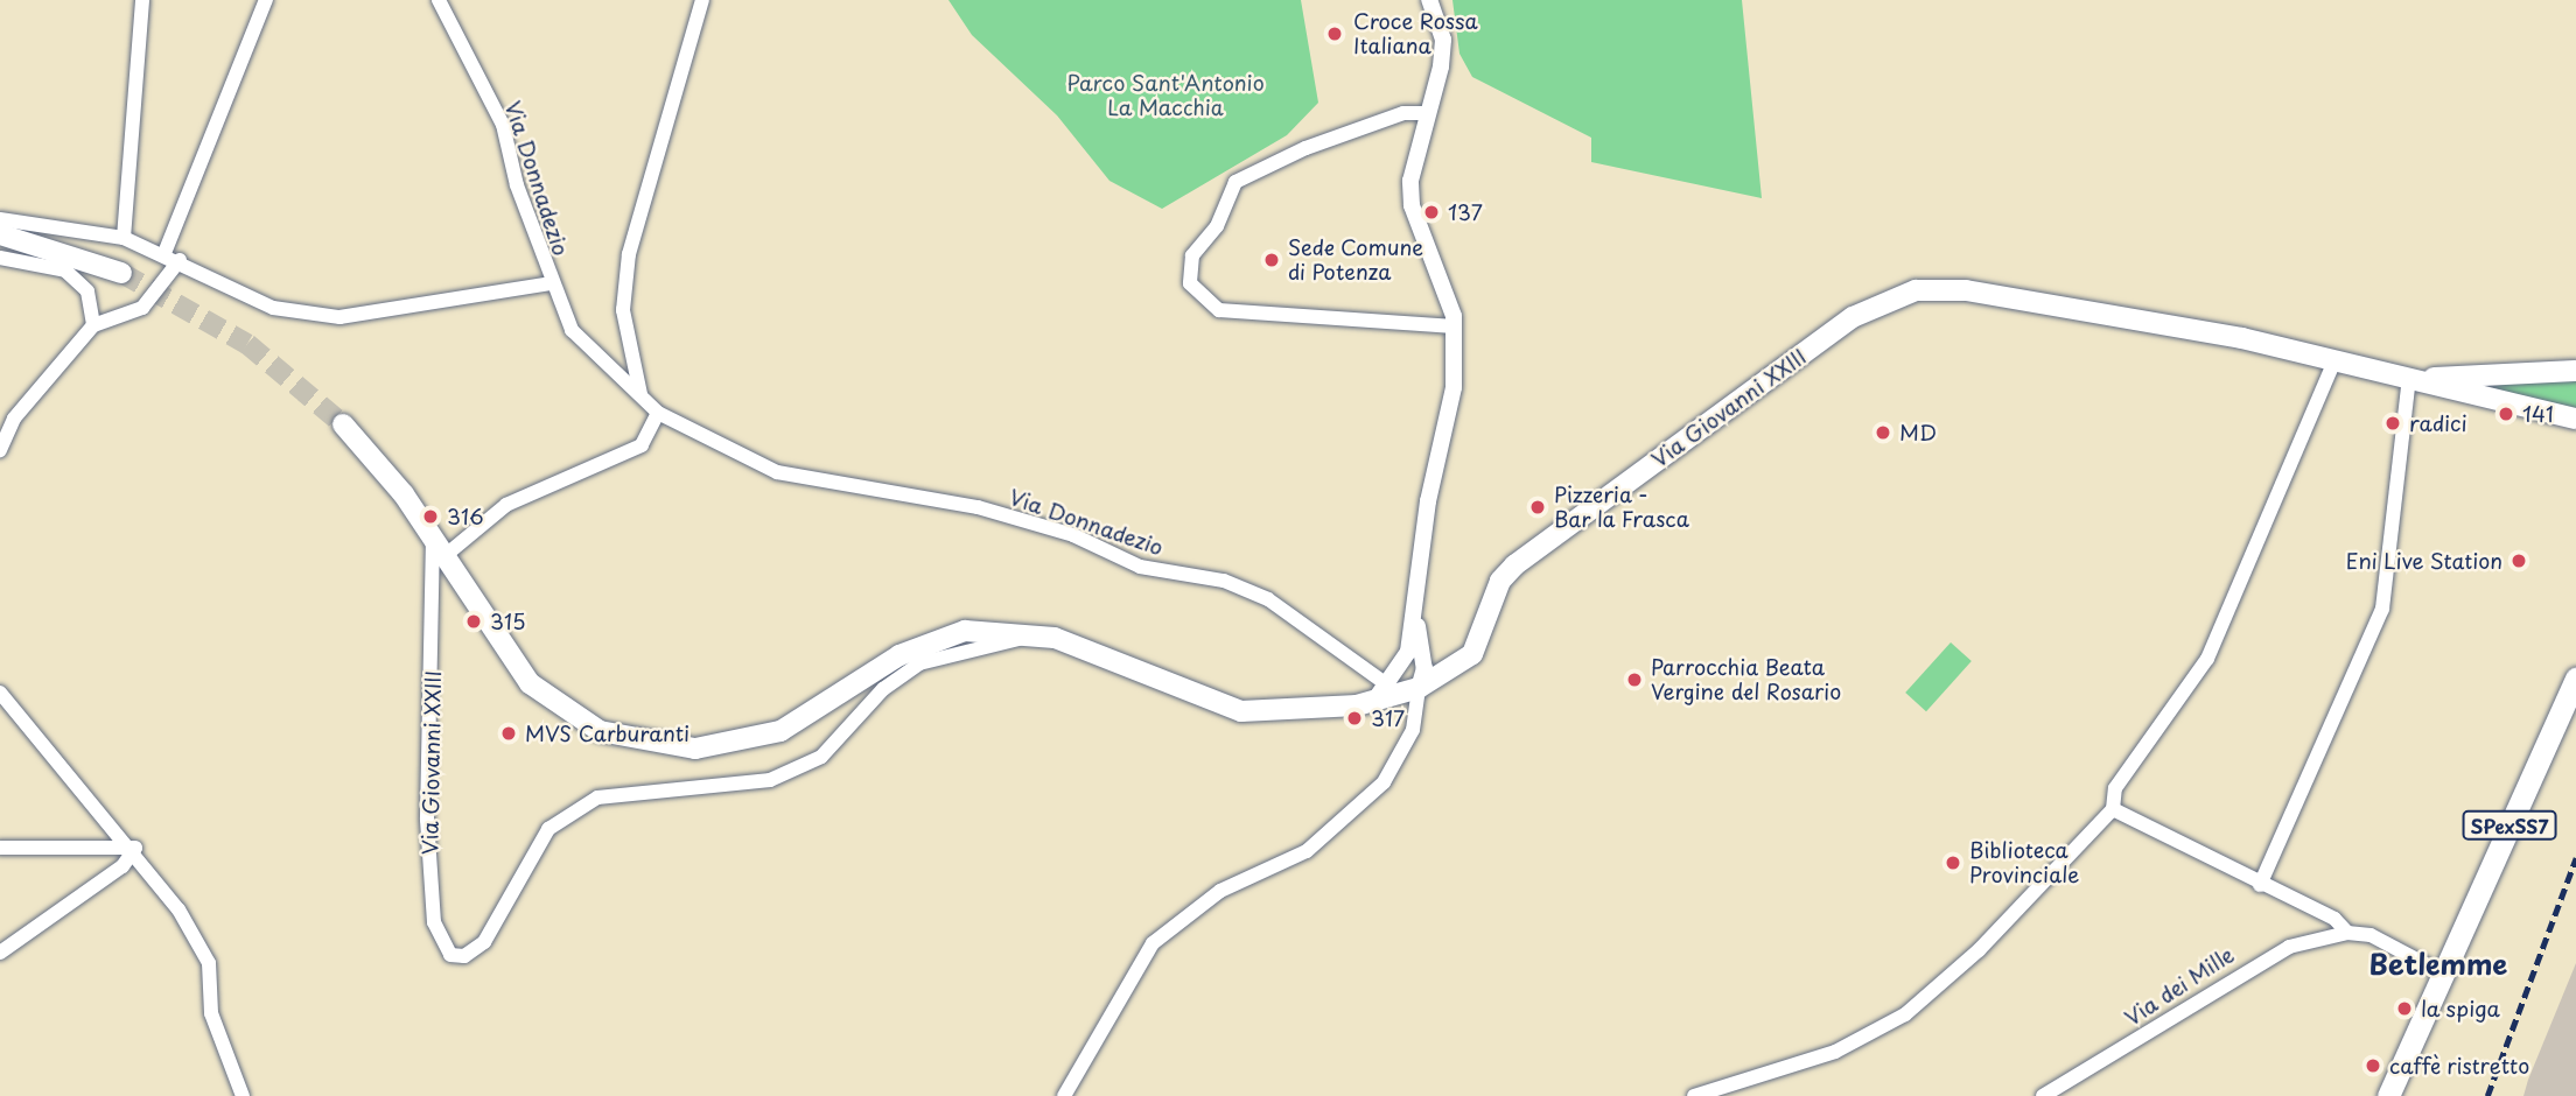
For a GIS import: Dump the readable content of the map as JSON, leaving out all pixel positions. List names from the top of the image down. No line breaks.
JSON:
{"streets":{"main road":["Via Giovanni XXIII","SPexSS7"],"street":["Via Donnadezio","Via dei Mille"]},"districts":["Betlemme"],"parks":["Parco Sant'Antonio La Macchia"],"places":["Croce Rossa Italiana","137","Sede Comune di Potenza","141","radici","MD","Pizzeria - Bar la Frasca","316","Eni Live Station","315","Parrocchia Beata Vergine del Rosario","317","MVS Carburanti","Biblioteca Provinciale","la spiga","caffè ristretto"]}
